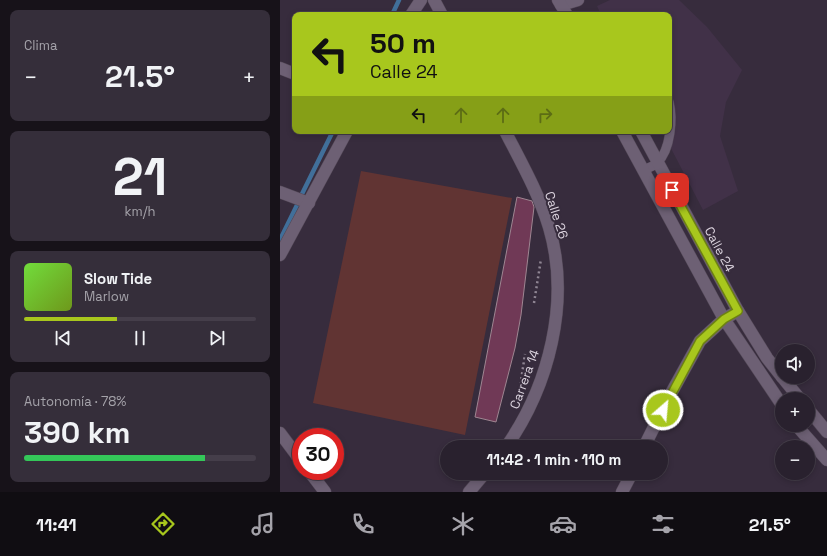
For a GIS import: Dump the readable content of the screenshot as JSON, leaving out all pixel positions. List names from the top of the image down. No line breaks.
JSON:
{"streets":{"street":["Calle 26","Calle 24","Carrera 14"]},"crossings":[["Calle 26","Carrera 14"]],"page":{"tile":["Clima",["21","km/h"],["Autonomía · 78%","390 km"]],"turn":["50 m","Calle 24"],"heat":["−","21.5°","+"],"song":["Slow Tide","Marlow"],"map_buttons":["+","−"],"limit":"30","trip":"11:42 · 1 min · 110 m","tabs":["11:41","21.5°"]}}
